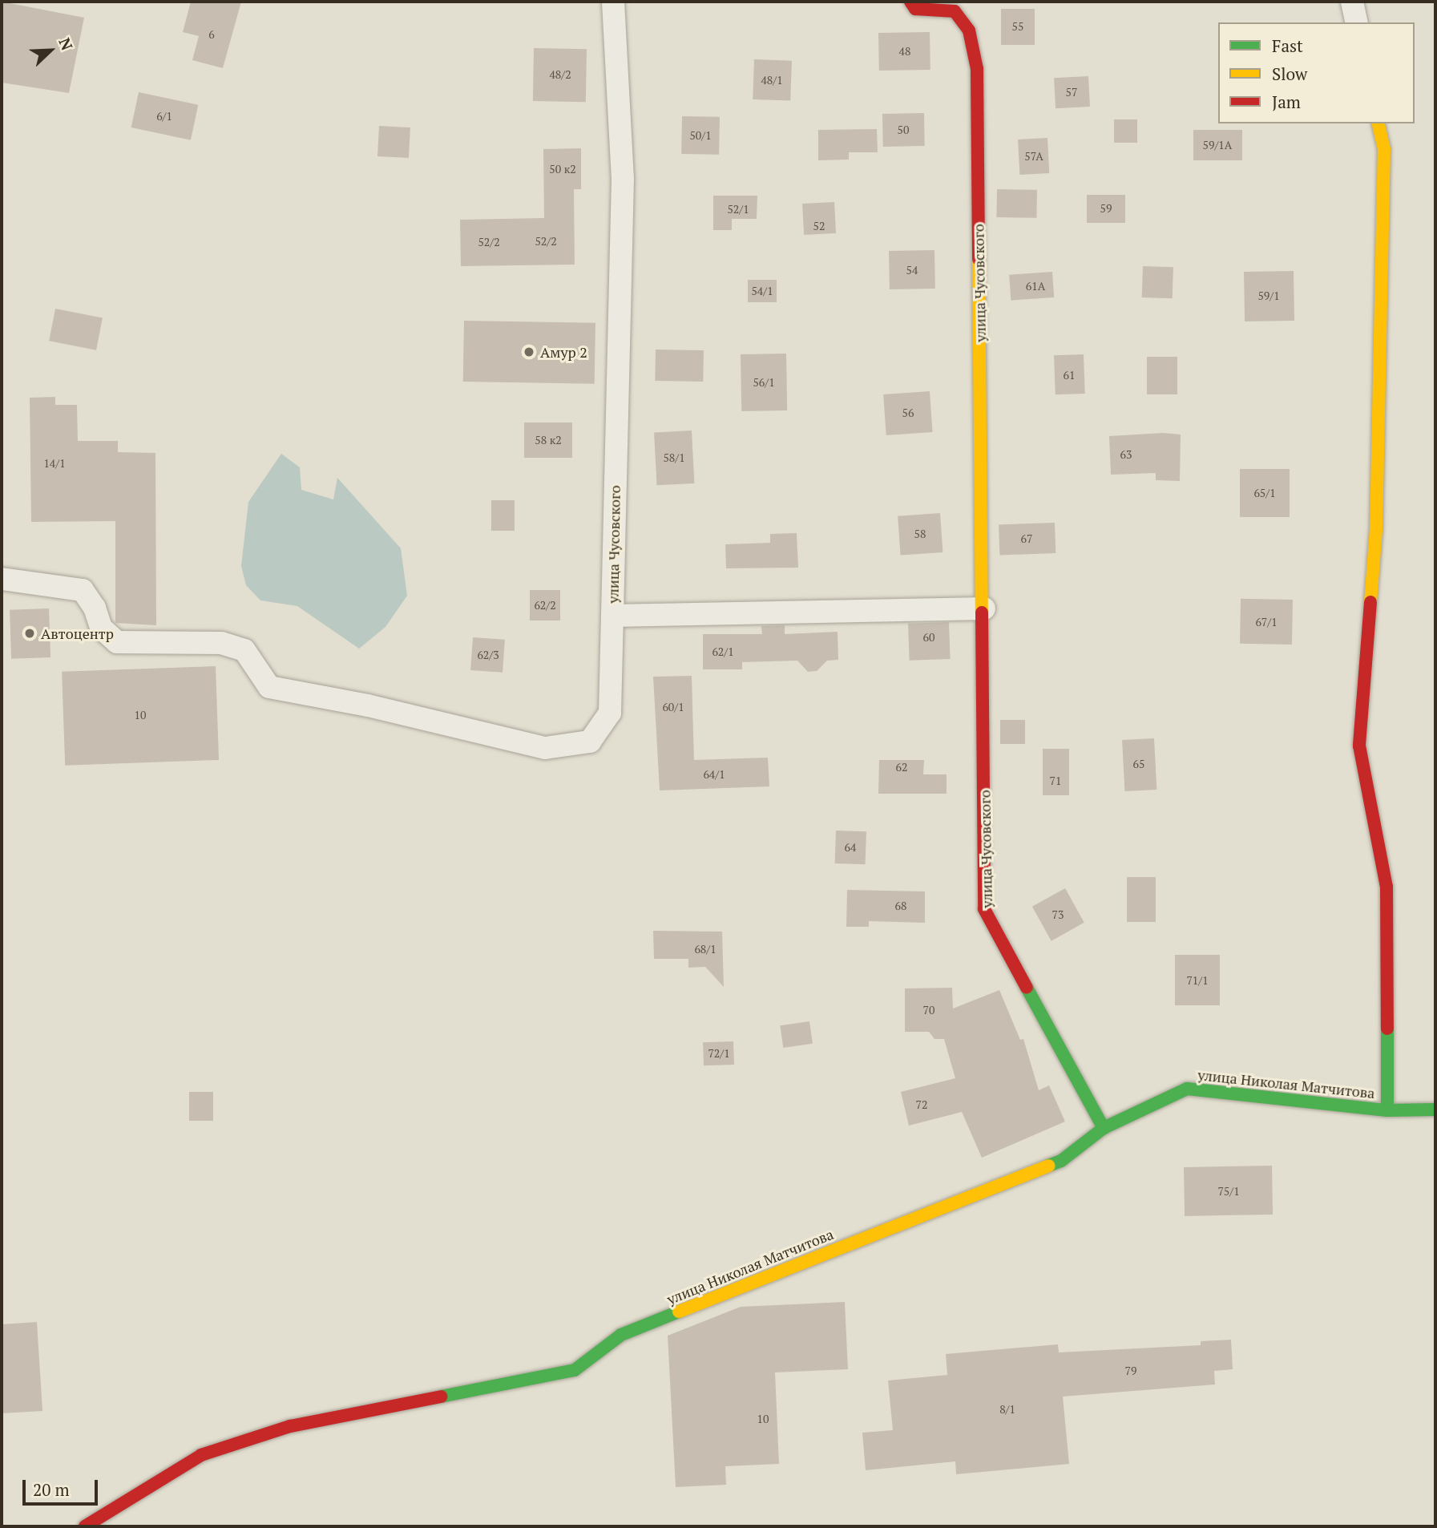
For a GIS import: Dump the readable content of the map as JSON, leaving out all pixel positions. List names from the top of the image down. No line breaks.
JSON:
{"streets":{"street":["улица Чусовского","улица Николая Матчитова"]},"crossings":[["улица Чусовского","улица Николая Матчитова"]],"places":["Амур 2","Автоцентр"],"house_numbers":["55","6","48","48/2","48/1","57","6/1","50","50/1","59/1А","57А","50 к2","59","52/1","52","52/2","52/2","54","61А","54/1","59/1","61","56/1","56","58 к2","63","58/1","14/1","65/1","58","67","62/2","67/1","60","62/1","62/3","60/1","10","65","62","64/1","71","64","68","73","68/1","71/1","70","72/1","72","75/1","79","8/1","10"],"legend":["Fast","Slow","Jam"],"scale_bar":"20 m","north":"top right"}
